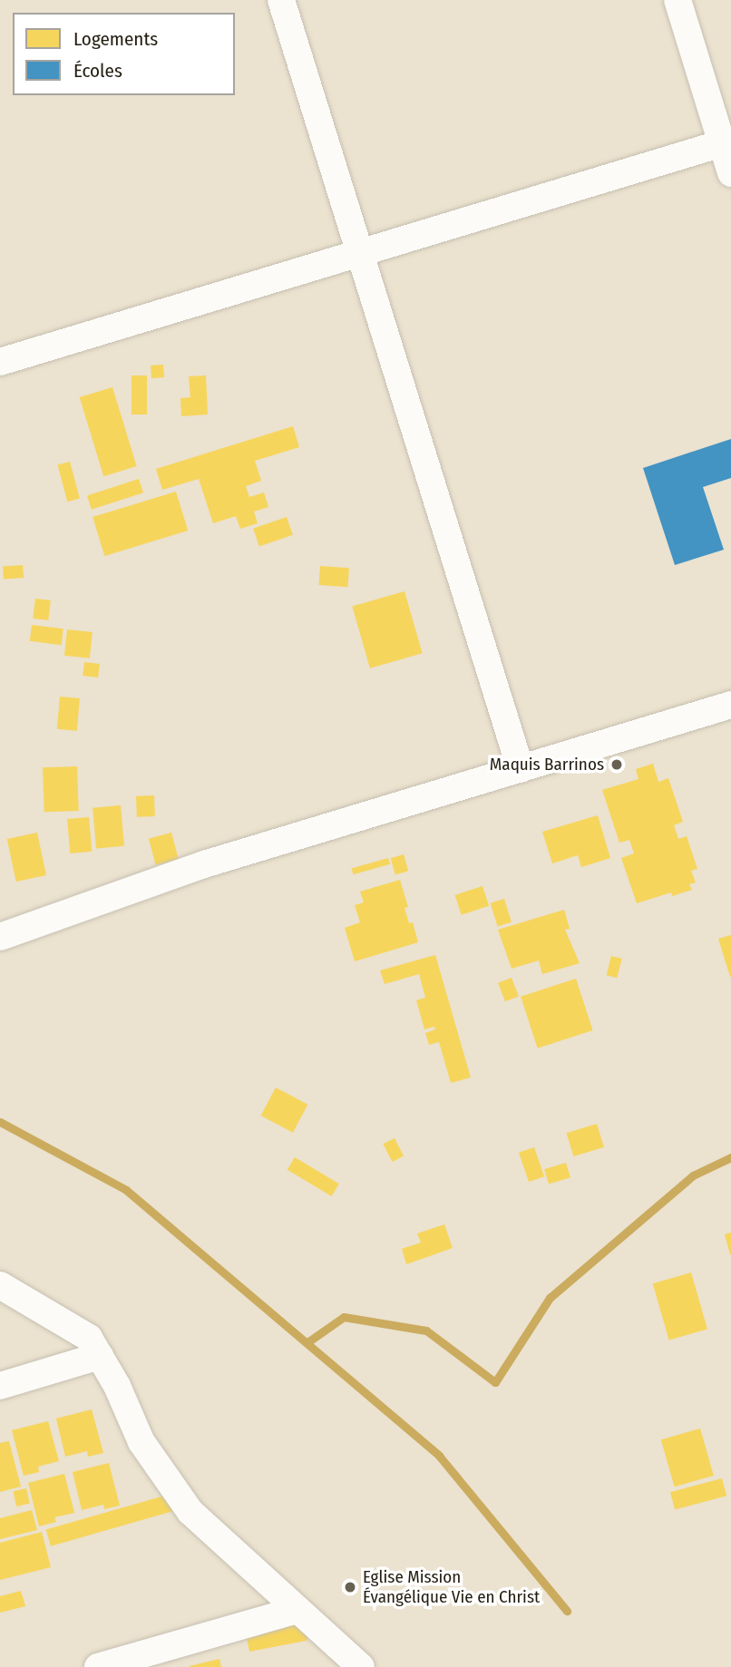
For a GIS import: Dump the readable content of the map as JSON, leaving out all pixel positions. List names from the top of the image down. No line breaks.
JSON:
{"places":["Maquis Barrinos","Eglise Mission Évangélique Vie en Christ"],"legend":["Logements","Écoles"]}
